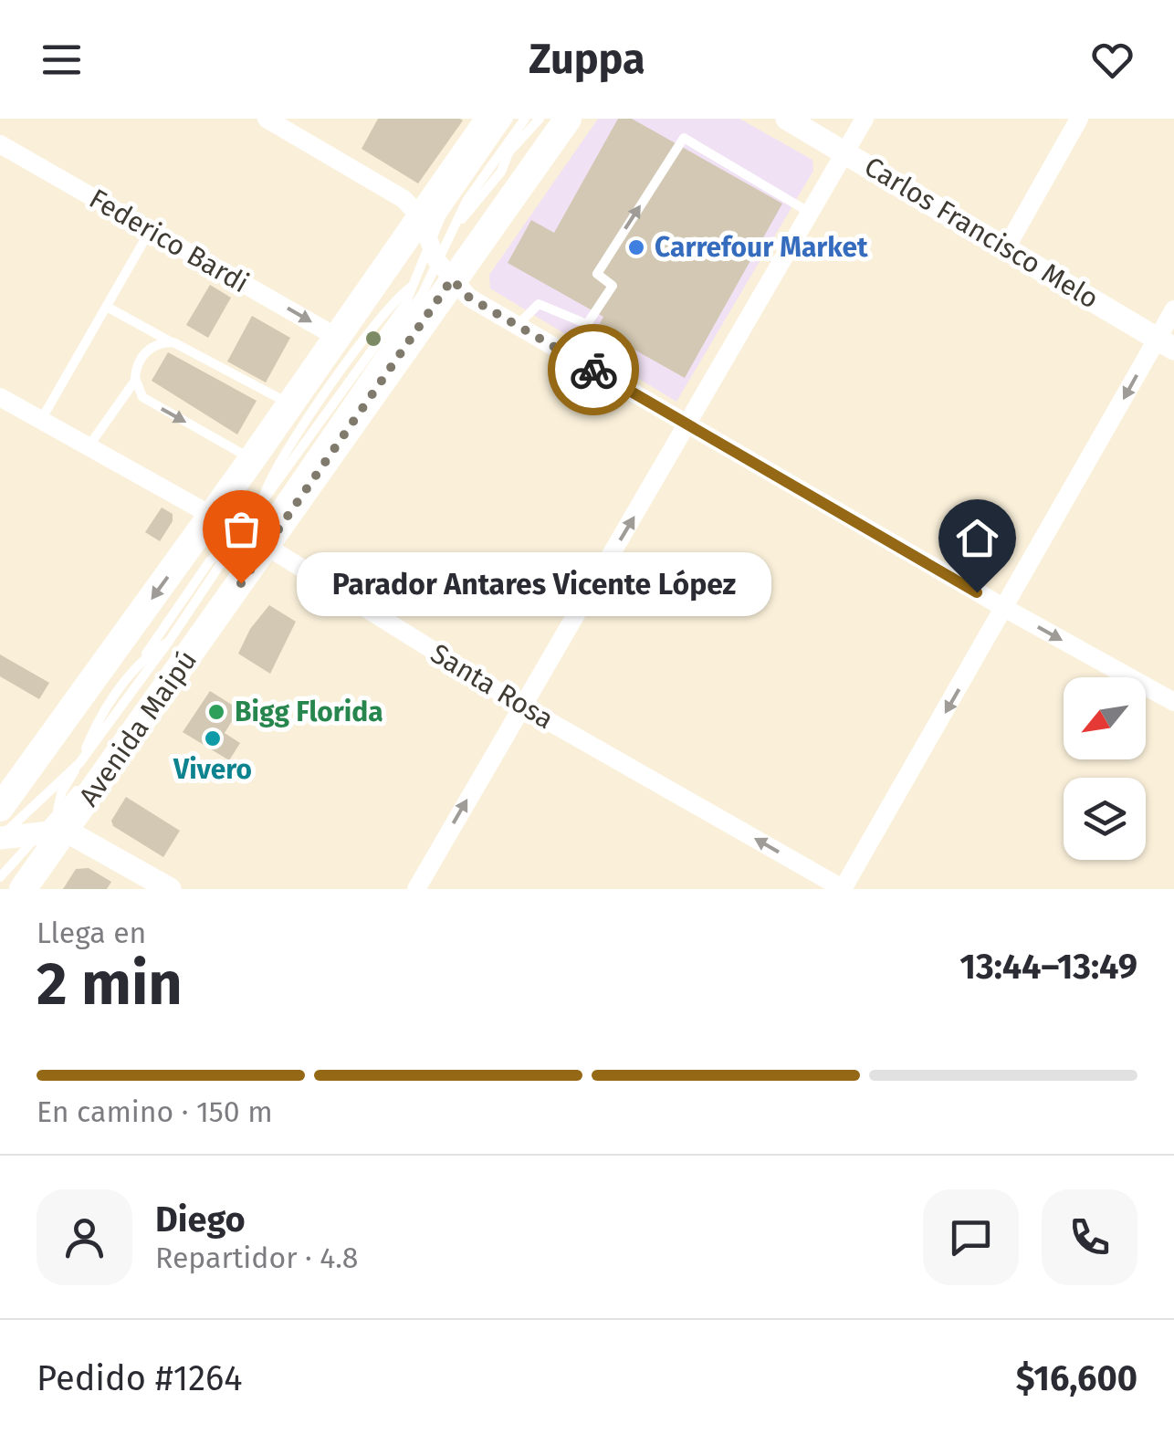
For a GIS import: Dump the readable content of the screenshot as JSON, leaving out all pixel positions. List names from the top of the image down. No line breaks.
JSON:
{"streets":{"main road":["Avenida Maipú"],"street":["Carlos Francisco Melo","Federico Bardi","Santa Rosa"]},"crossings":[["Santa Rosa","Avenida Maipú"]],"one_way":["Santa Rosa"],"places":["Carrefour Market","Parador Antares Vicente López","Bigg Florida","Vivero"],"north":"bottom left","page":{"header":"Zuppa","bubble":"Parador Antares Vicente López","heading":["2 min","Llega en","13:44–13:49"],"panel":["Diego","Repartidor · 4.8","Pedido #1264","$16,600"],"bar":"En camino · 150 m"}}
